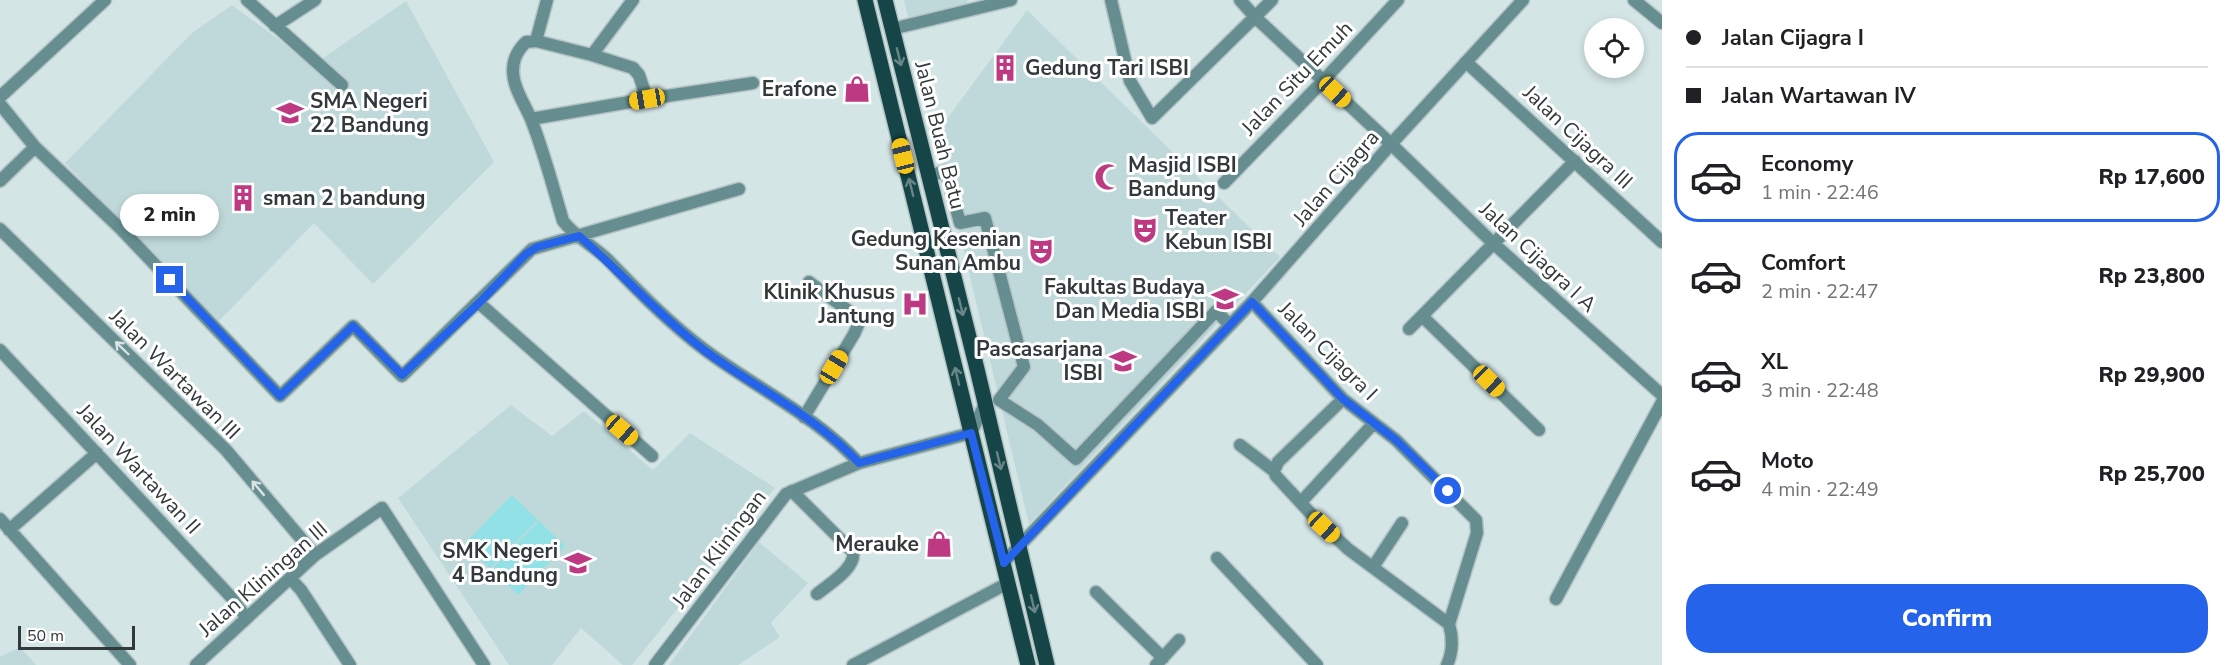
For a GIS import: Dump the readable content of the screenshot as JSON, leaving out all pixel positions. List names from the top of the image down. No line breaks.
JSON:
{"streets":{"main road":["Jalan Buah Batu"],"street":["Jalan Situ Emuh","Jalan Cijagra III","Jalan Cijagra","Jalan Cijagra I A","Jalan Cijagra I","Jalan Wartawan III","Jalan Wartawan II","Jalan Kliningan","Jalan Kliningan III"]},"crossings":[["Jalan Situ Emuh","Jalan Cijagra I A"],["Jalan Buah Batu","Jalan Cijagra"],["Jalan Buah Batu","Jalan Kliningan"],["Jalan Cijagra III","Jalan Cijagra"],["Jalan Cijagra","Jalan Cijagra I A"],["Jalan Cijagra","Jalan Cijagra I"],["Jalan Wartawan III","Jalan Kliningan III"],["Jalan Wartawan II","Jalan Kliningan III"]],"one_way":["Jalan Wartawan III"],"places":{"building":["Gedung Tari ISBI","sman 2 bandung"],"shop":["Erafone","Merauke"],"school or university":["SMA Negeri 22 Bandung","Fakultas Budaya Dan Media ISBI","Pascasarjana ISBI","SMK Negeri 4 Bandung"],"mosque":["Masjid ISBI Bandung"],"theatre":["Teater Kebun ISBI","Gedung Kesenian Sunan Ambu"],"hospital":["Klinik Khusus Jantung"]},"scale_bar":"50 m","page":{"banner":["Jalan Cijagra I","Jalan Wartawan IV"],"list":[{"name":"Economy","note":"1 min · 22:46","value":"Rp 17,600"},{"name":"Comfort","note":"2 min · 22:47","value":"Rp 23,800"},{"name":"XL","note":"3 min · 22:48","value":"Rp 29,900"},{"name":"Moto","note":"4 min · 22:49","value":"Rp 25,700"}],"bubble":"2 min","buttons":"Confirm","scale":"50 m"}}
